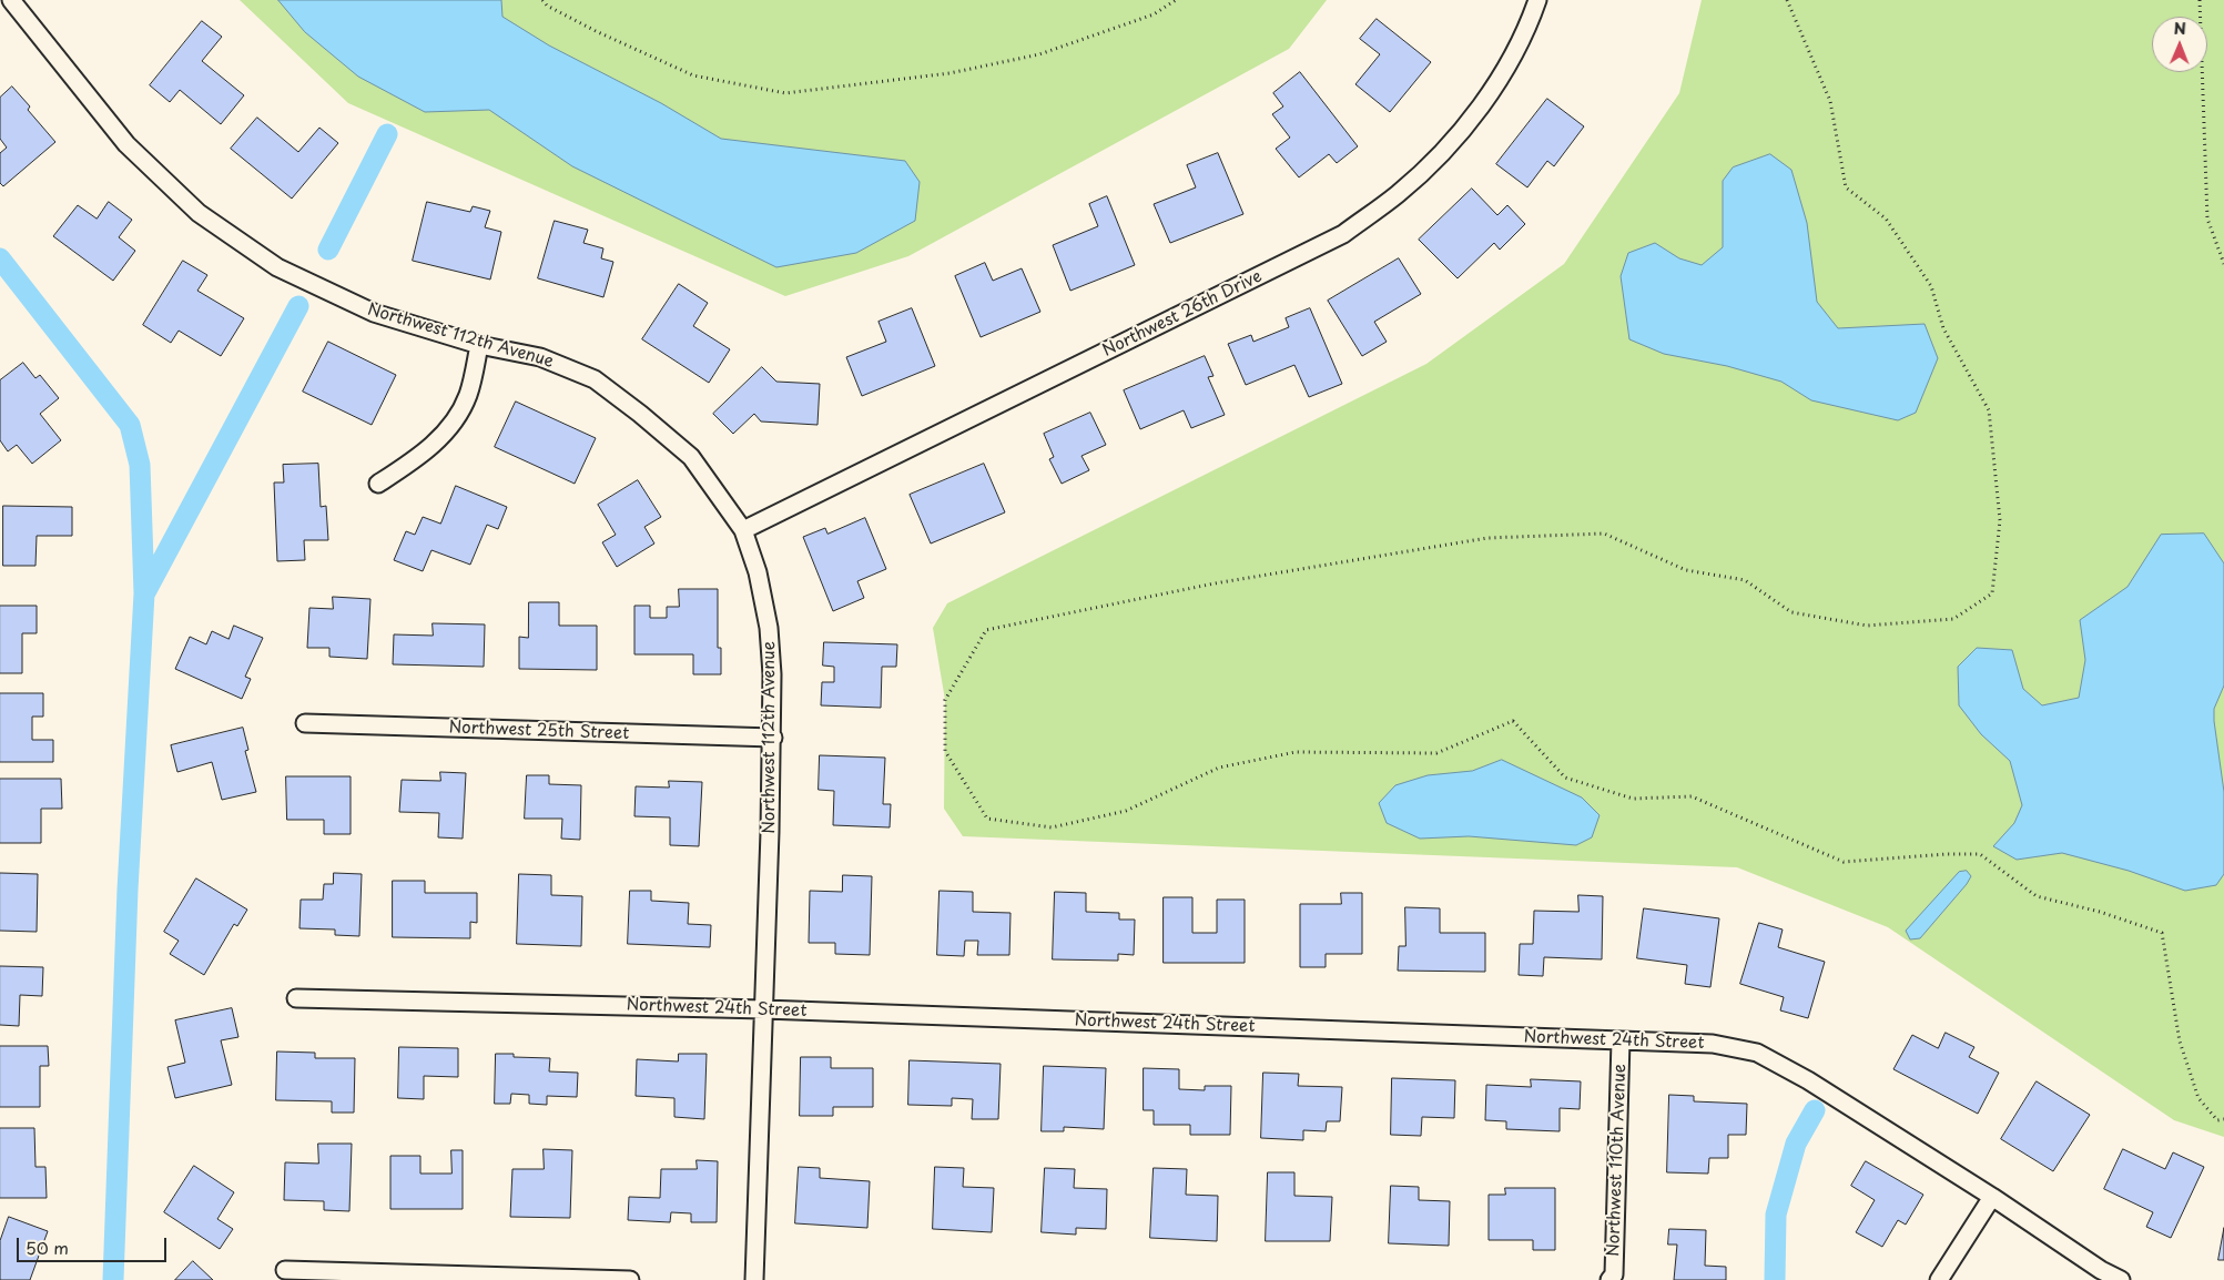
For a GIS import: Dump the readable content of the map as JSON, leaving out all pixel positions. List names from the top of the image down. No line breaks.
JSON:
{"streets":{"street":["Northwest 26th Drive","Northwest 112th Avenue","Northwest 25th Street","Northwest 24th Street","Northwest 110th Avenue"]},"crossings":[["Northwest 26th Drive","Northwest 112th Avenue"],["Northwest 112th Avenue","Northwest 25th Street"],["Northwest 112th Avenue","Northwest 24th Street"],["Northwest 24th Street","Northwest 110th Avenue"]],"scale_bar":"50 m","north":"top"}
